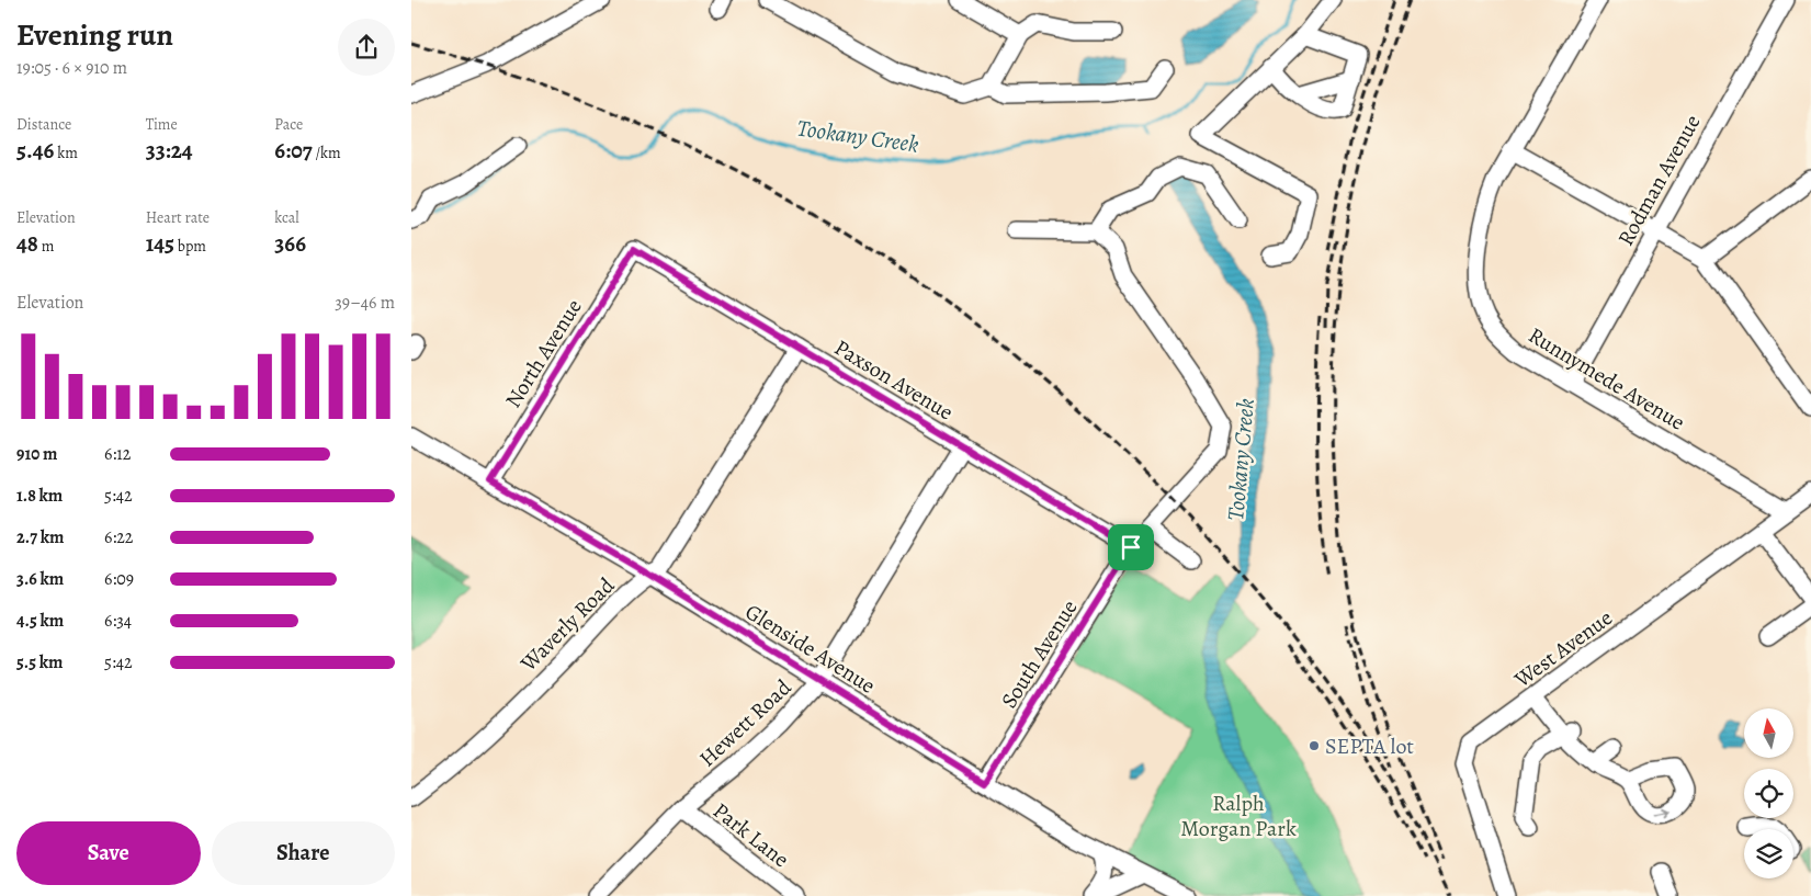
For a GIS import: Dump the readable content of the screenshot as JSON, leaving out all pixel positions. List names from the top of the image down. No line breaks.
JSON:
{"streets":{"street":["Rodman Avenue","North Avenue","Runnymede Avenue","Paxson Avenue","Waverly Road","Glenside Avenue","West Avenue","South Avenue","Hewett Road","Park Lane"]},"crossings":[["Rodman Avenue","Runnymede Avenue"],["North Avenue","Paxson Avenue"],["North Avenue","Glenside Avenue"],["Runnymede Avenue","West Avenue"],["Paxson Avenue","Waverly Road"],["Paxson Avenue","South Avenue"],["Paxson Avenue","Hewett Road"],["Waverly Road","Glenside Avenue"],["Glenside Avenue","South Avenue"],["Glenside Avenue","Hewett Road"],["Hewett Road","Park Lane"]],"water":["Tookany Creek"],"parks":["Ralph Morgan Park"],"places":["SEPTA lot"],"north":"top","page":{"heading":["Evening run","19:05 · 6 × 910 m"],"stats":[["Distance","5.46 km"],["Time","33:24"],["Pace","6:07 /km"],["Elevation","48 m"],["Heart rate","145 bpm"],["kcal","366"]],"chart":["Elevation","39–46 m"],"list":[{"name":"910 m","note":"6:12"},{"name":"1.8 km","note":"5:42"},{"name":"2.7 km","note":"6:22"},{"name":"3.6 km","note":"6:09"},{"name":"4.5 km","note":"6:34"},{"name":"5.5 km","note":"5:42"}],"buttons":["Save","Share"]}}
